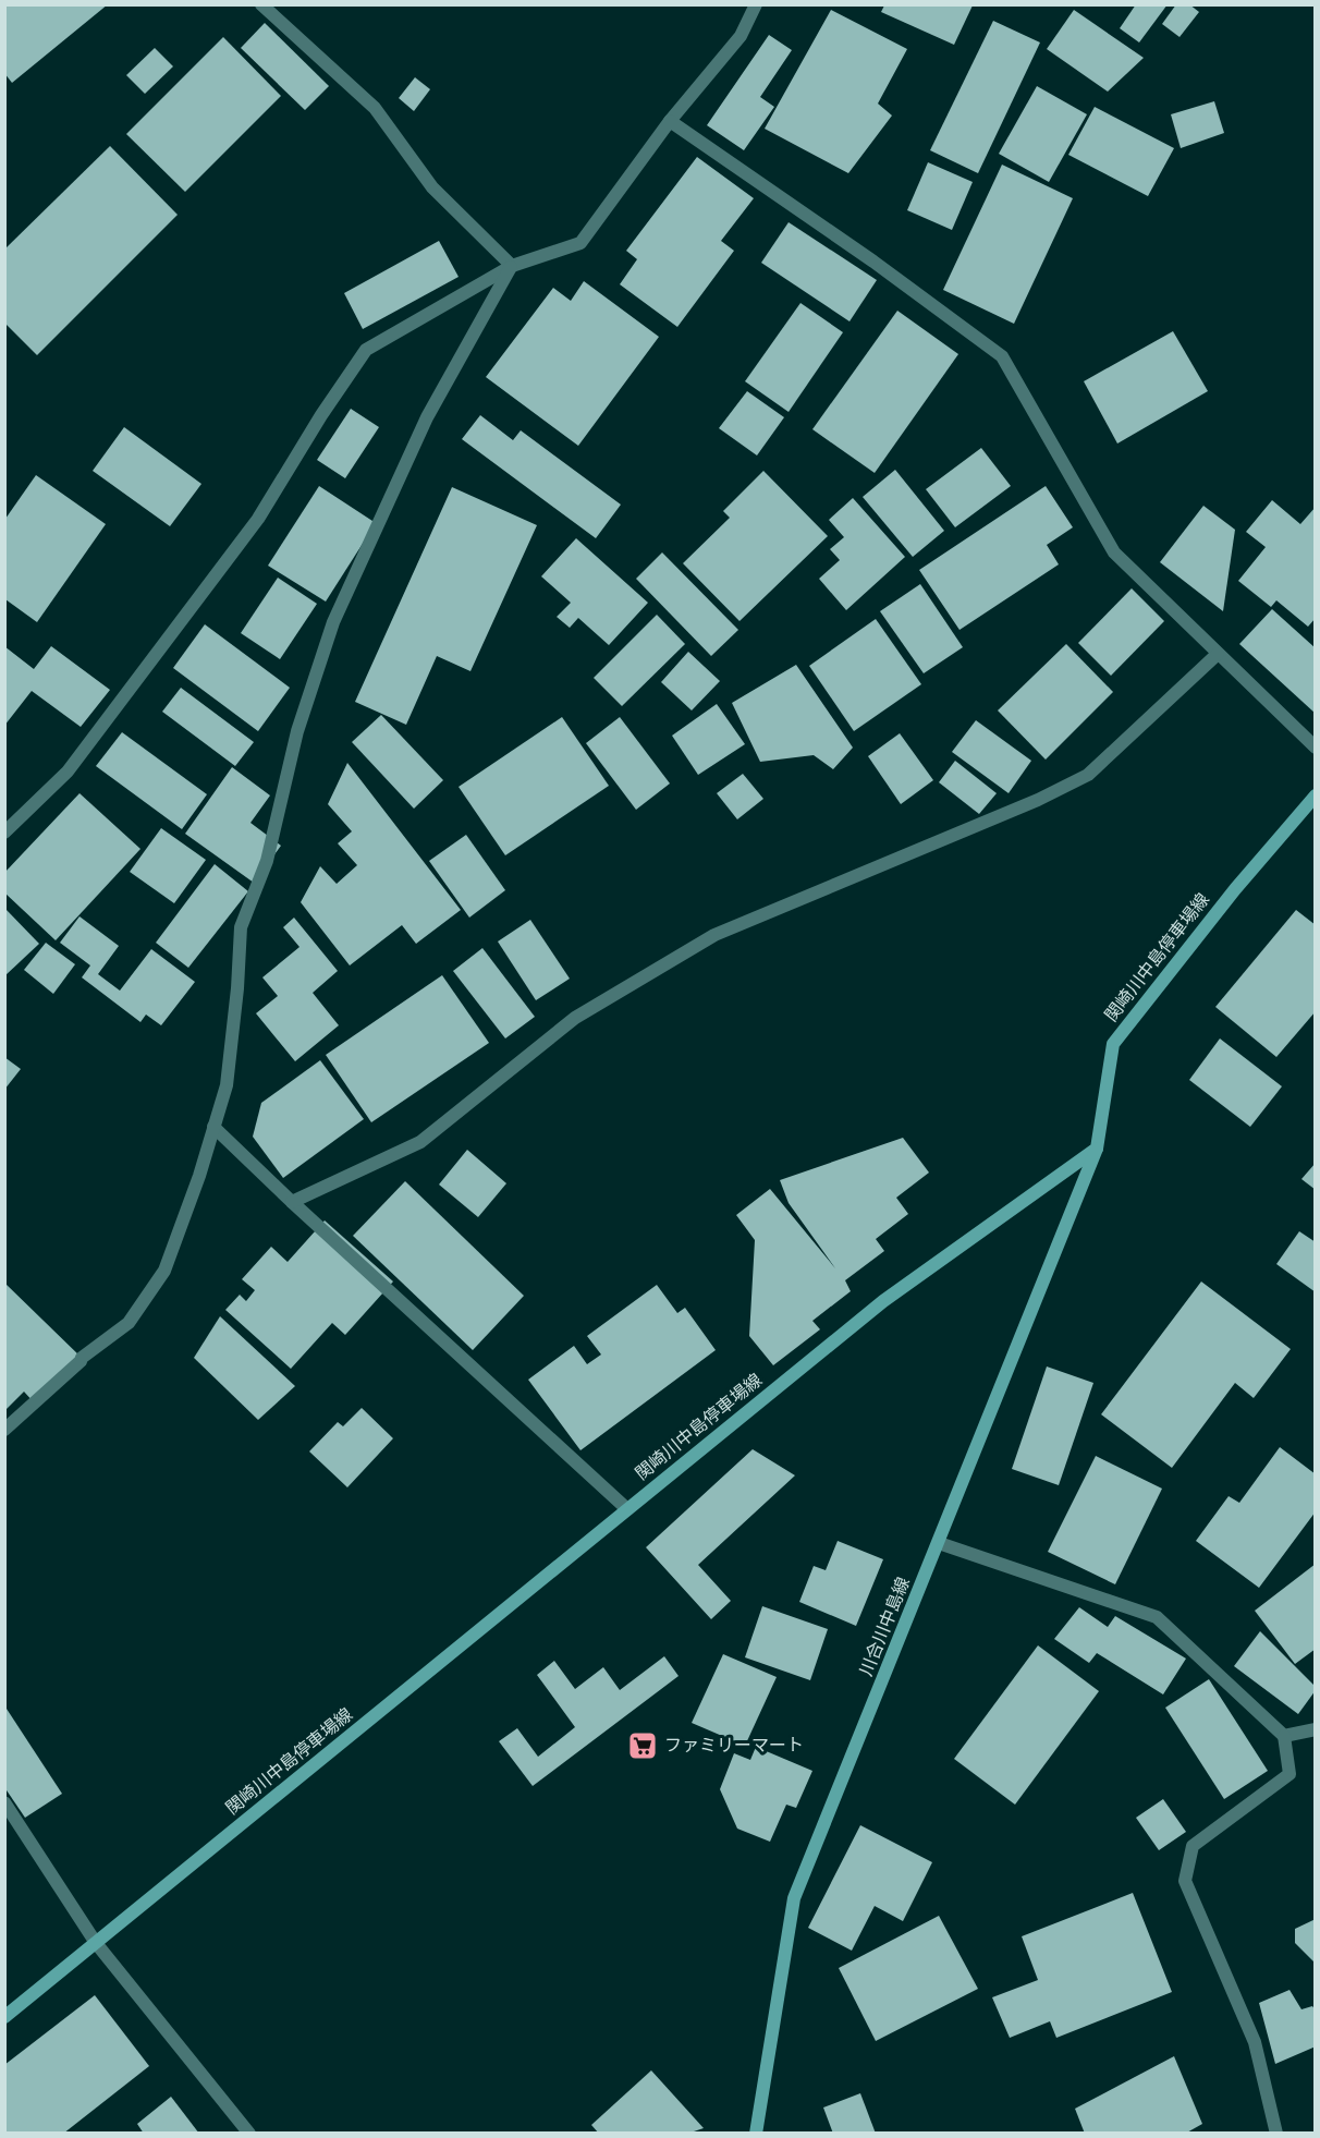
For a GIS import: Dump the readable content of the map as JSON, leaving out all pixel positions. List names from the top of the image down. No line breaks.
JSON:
{"streets":{"main road":["関崎川中島停車場線","川合川中島線"]},"crossings":[["関崎川中島停車場線","川合川中島線"]],"places":{"supermarket":["ファミリーマート"]}}
